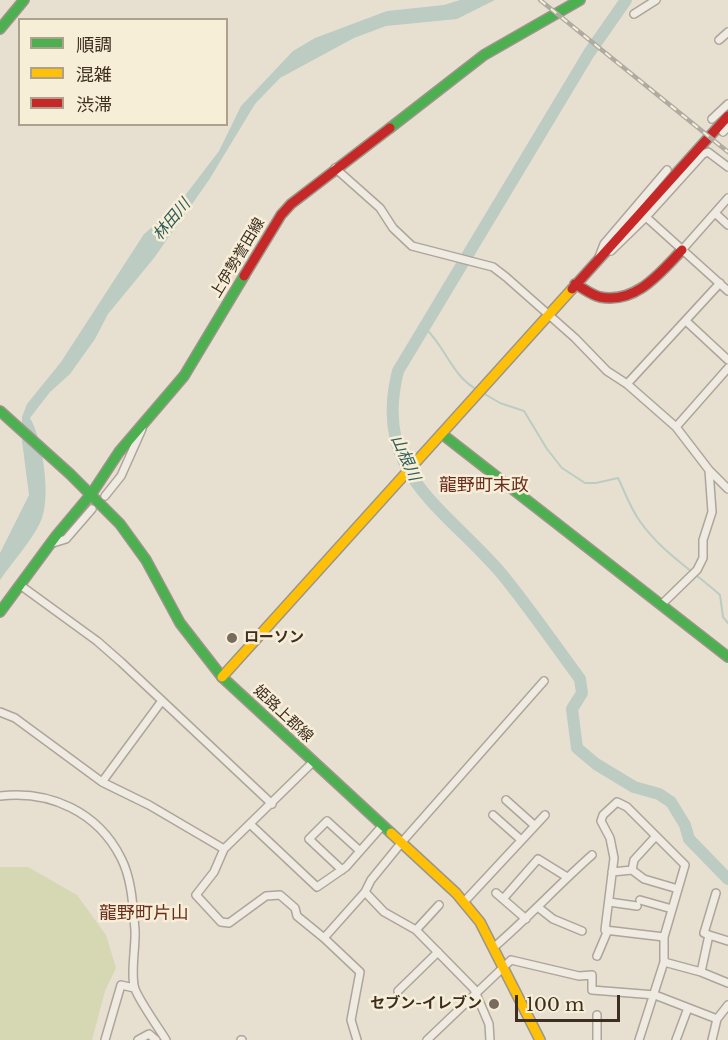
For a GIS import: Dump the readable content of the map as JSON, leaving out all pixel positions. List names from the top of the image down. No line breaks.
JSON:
{"streets":{"main road":["上伊勢誉田線","姫路上郡線"]},"crossings":[["上伊勢誉田線","姫路上郡線"]],"districts":["龍野町末政","龍野町片山"],"water":["林田川","山根川"],"places":["ローソン","セブン-イレブン"],"legend":["順調","混雑","渋滞"],"scale_bar":"100 m"}
